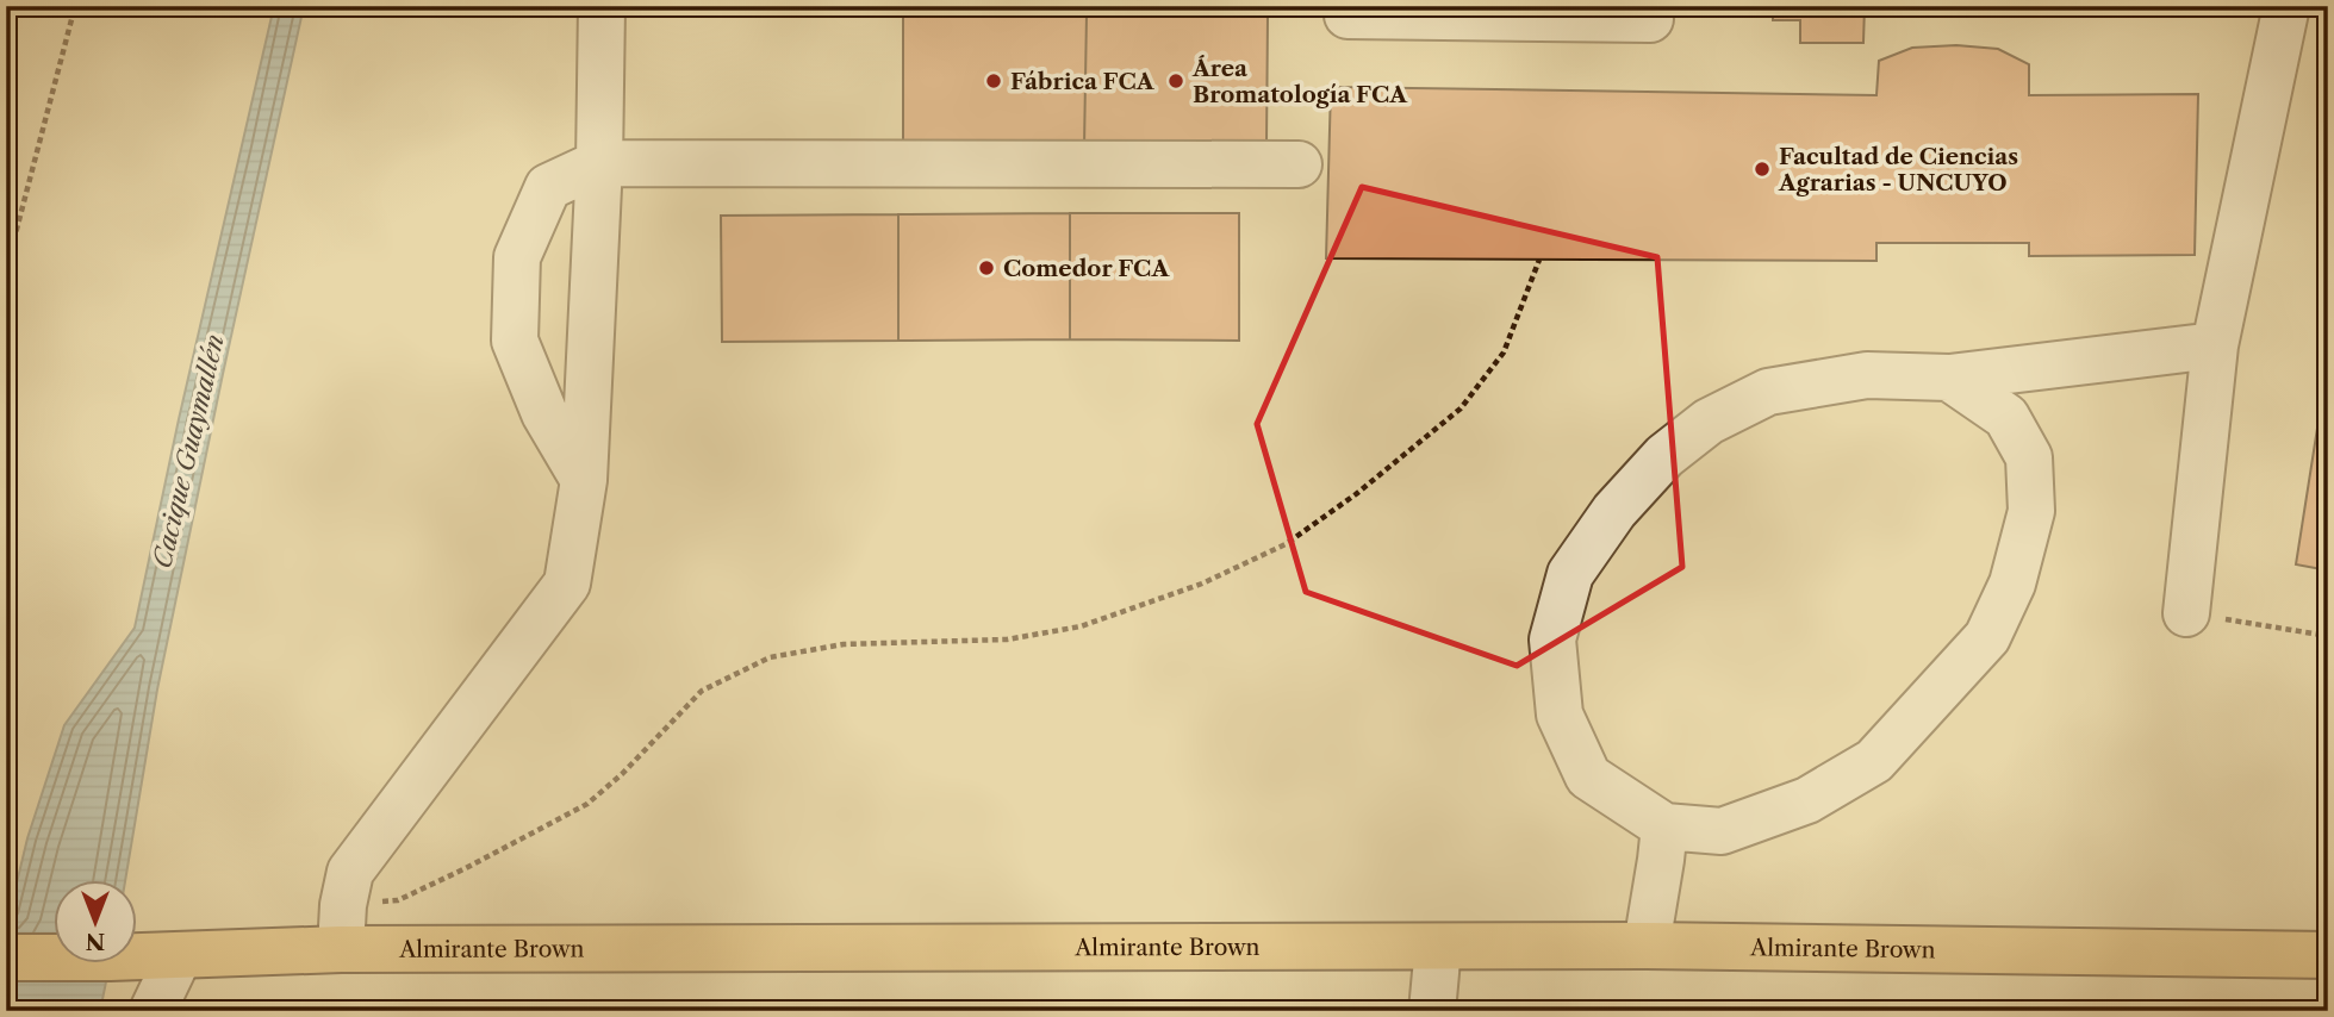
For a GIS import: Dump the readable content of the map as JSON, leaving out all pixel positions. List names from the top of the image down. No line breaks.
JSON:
{"streets":{"main road":["Almirante Brown"]},"water":["Cacique Guaymallén"],"places":["Fábrica FCA","Área Bromatología FCA","Facultad de Ciencias Agrarias - UNCUYO","Comedor FCA"],"north":"bottom"}
